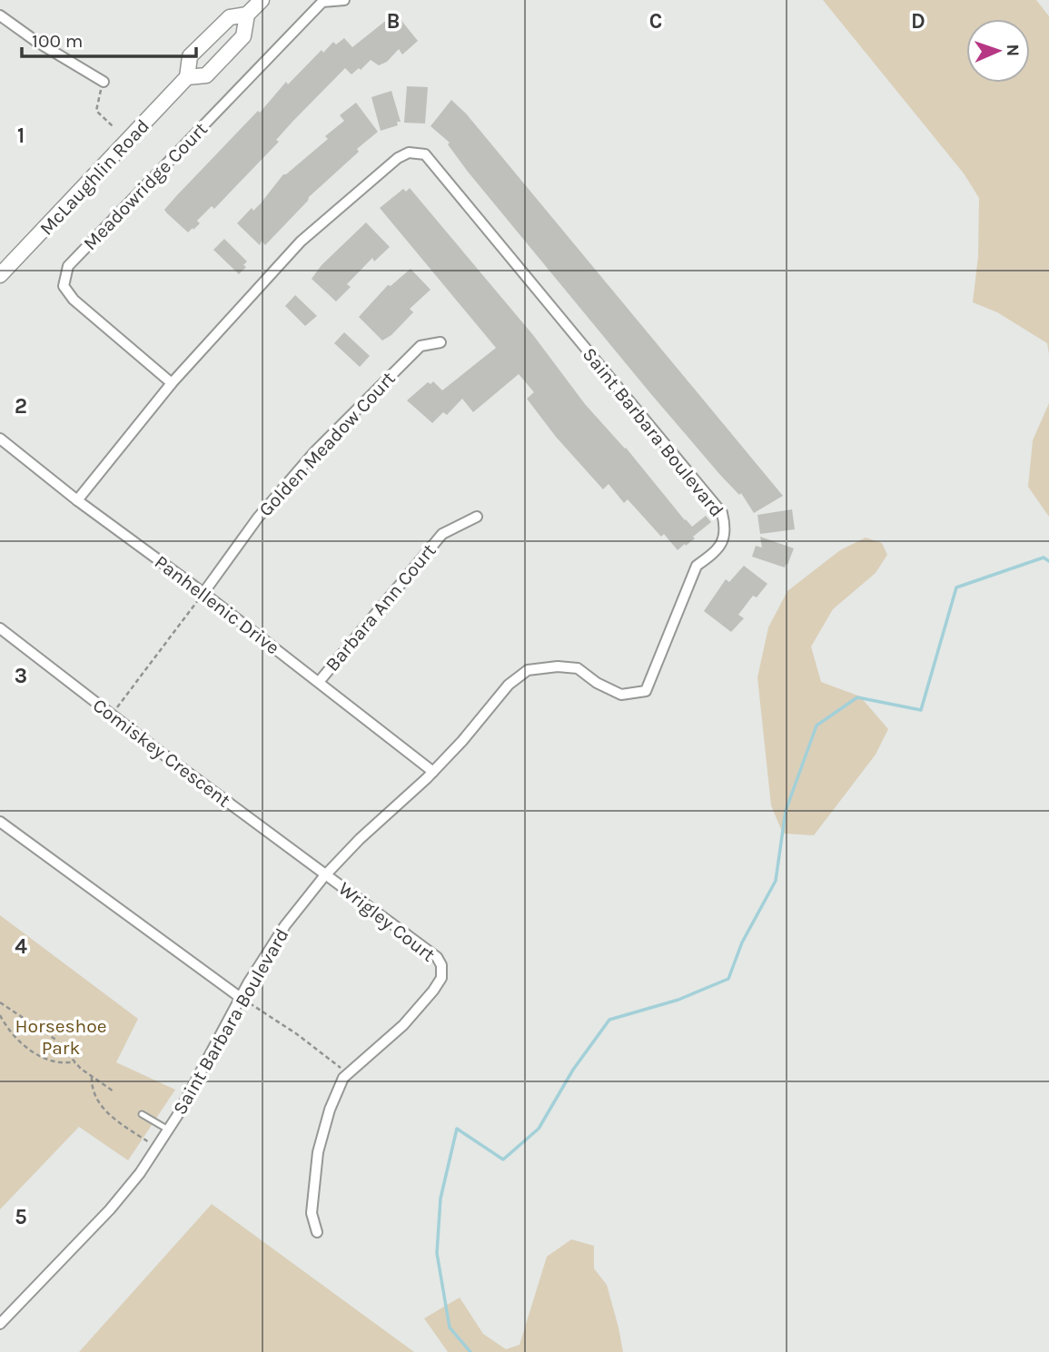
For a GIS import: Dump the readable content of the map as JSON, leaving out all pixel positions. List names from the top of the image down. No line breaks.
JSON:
{"streets":{"street":["McLaughlin Road","Meadowridge Court","Saint Barbara Boulevard","Golden Meadow Court","Panhellenic Drive","Barbara Ann Court","Comiskey Crescent","Wrigley Court"]},"crossings":[["Meadowridge Court","Saint Barbara Boulevard"],["Saint Barbara Boulevard","Panhellenic Drive"],["Saint Barbara Boulevard","Comiskey Crescent"],["Saint Barbara Boulevard","Wrigley Court"],["Golden Meadow Court","Panhellenic Drive"],["Panhellenic Drive","Barbara Ann Court"],["Comiskey Crescent","Wrigley Court"]],"parks":["Horseshoe Park"],"scale_bar":"100 m","north":"right","grid":{"columns":["B","C","D"],"rows":["1","2","3","4","5"]}}
